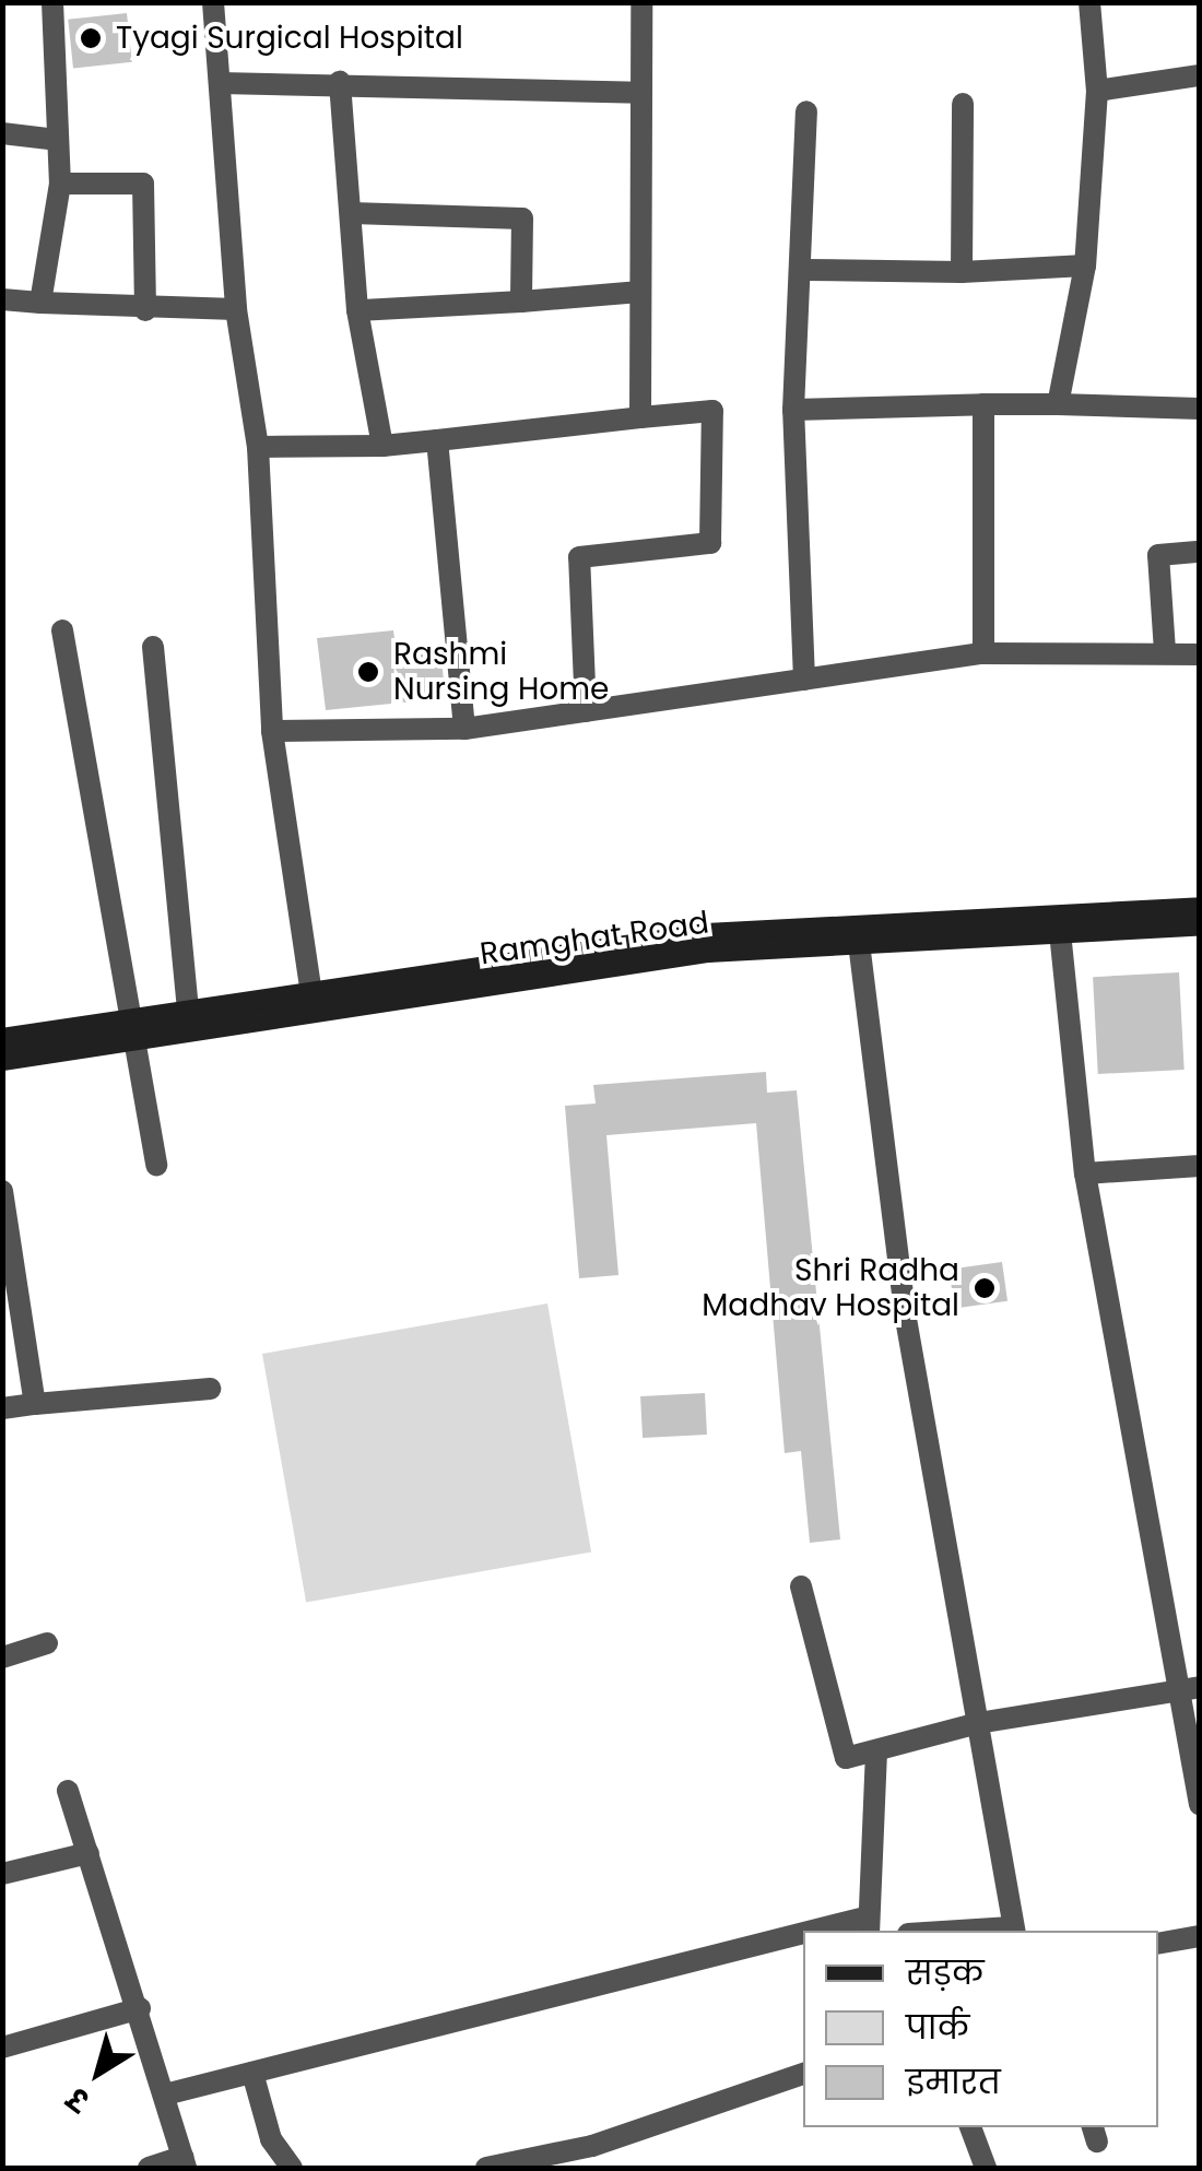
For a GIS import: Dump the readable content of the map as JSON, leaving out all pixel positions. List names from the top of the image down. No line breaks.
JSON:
{"streets":{"main road":["Ramghat Road"]},"places":["Tyagi Surgical Hospital","Rashmi Nursing Home","Shri Radha Madhav Hospital"],"legend":["सड़क","पार्क","इमारत"],"north":"bottom left"}
